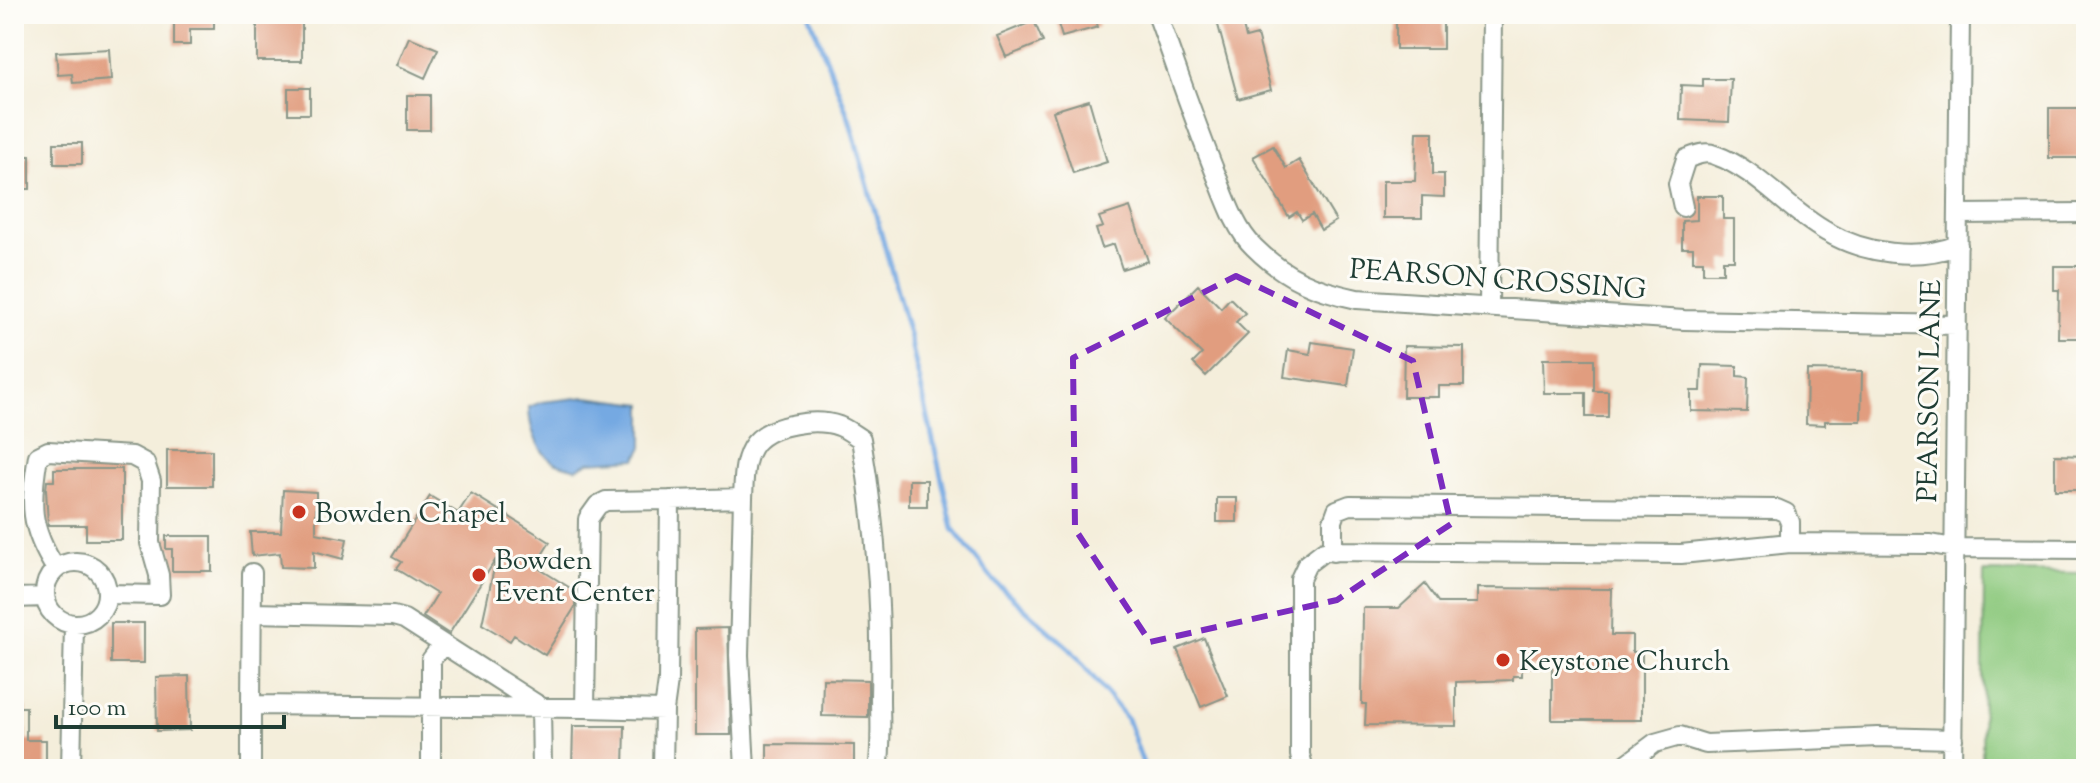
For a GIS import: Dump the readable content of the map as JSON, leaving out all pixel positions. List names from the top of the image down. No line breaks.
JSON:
{"streets":{"street":["PEARSON CROSSING","PEARSON LANE"]},"crossings":[["PEARSON CROSSING","PEARSON LANE"]],"places":["Bowden Chapel","Bowden Event Center","Keystone Church"],"scale_bar":"100 m"}
